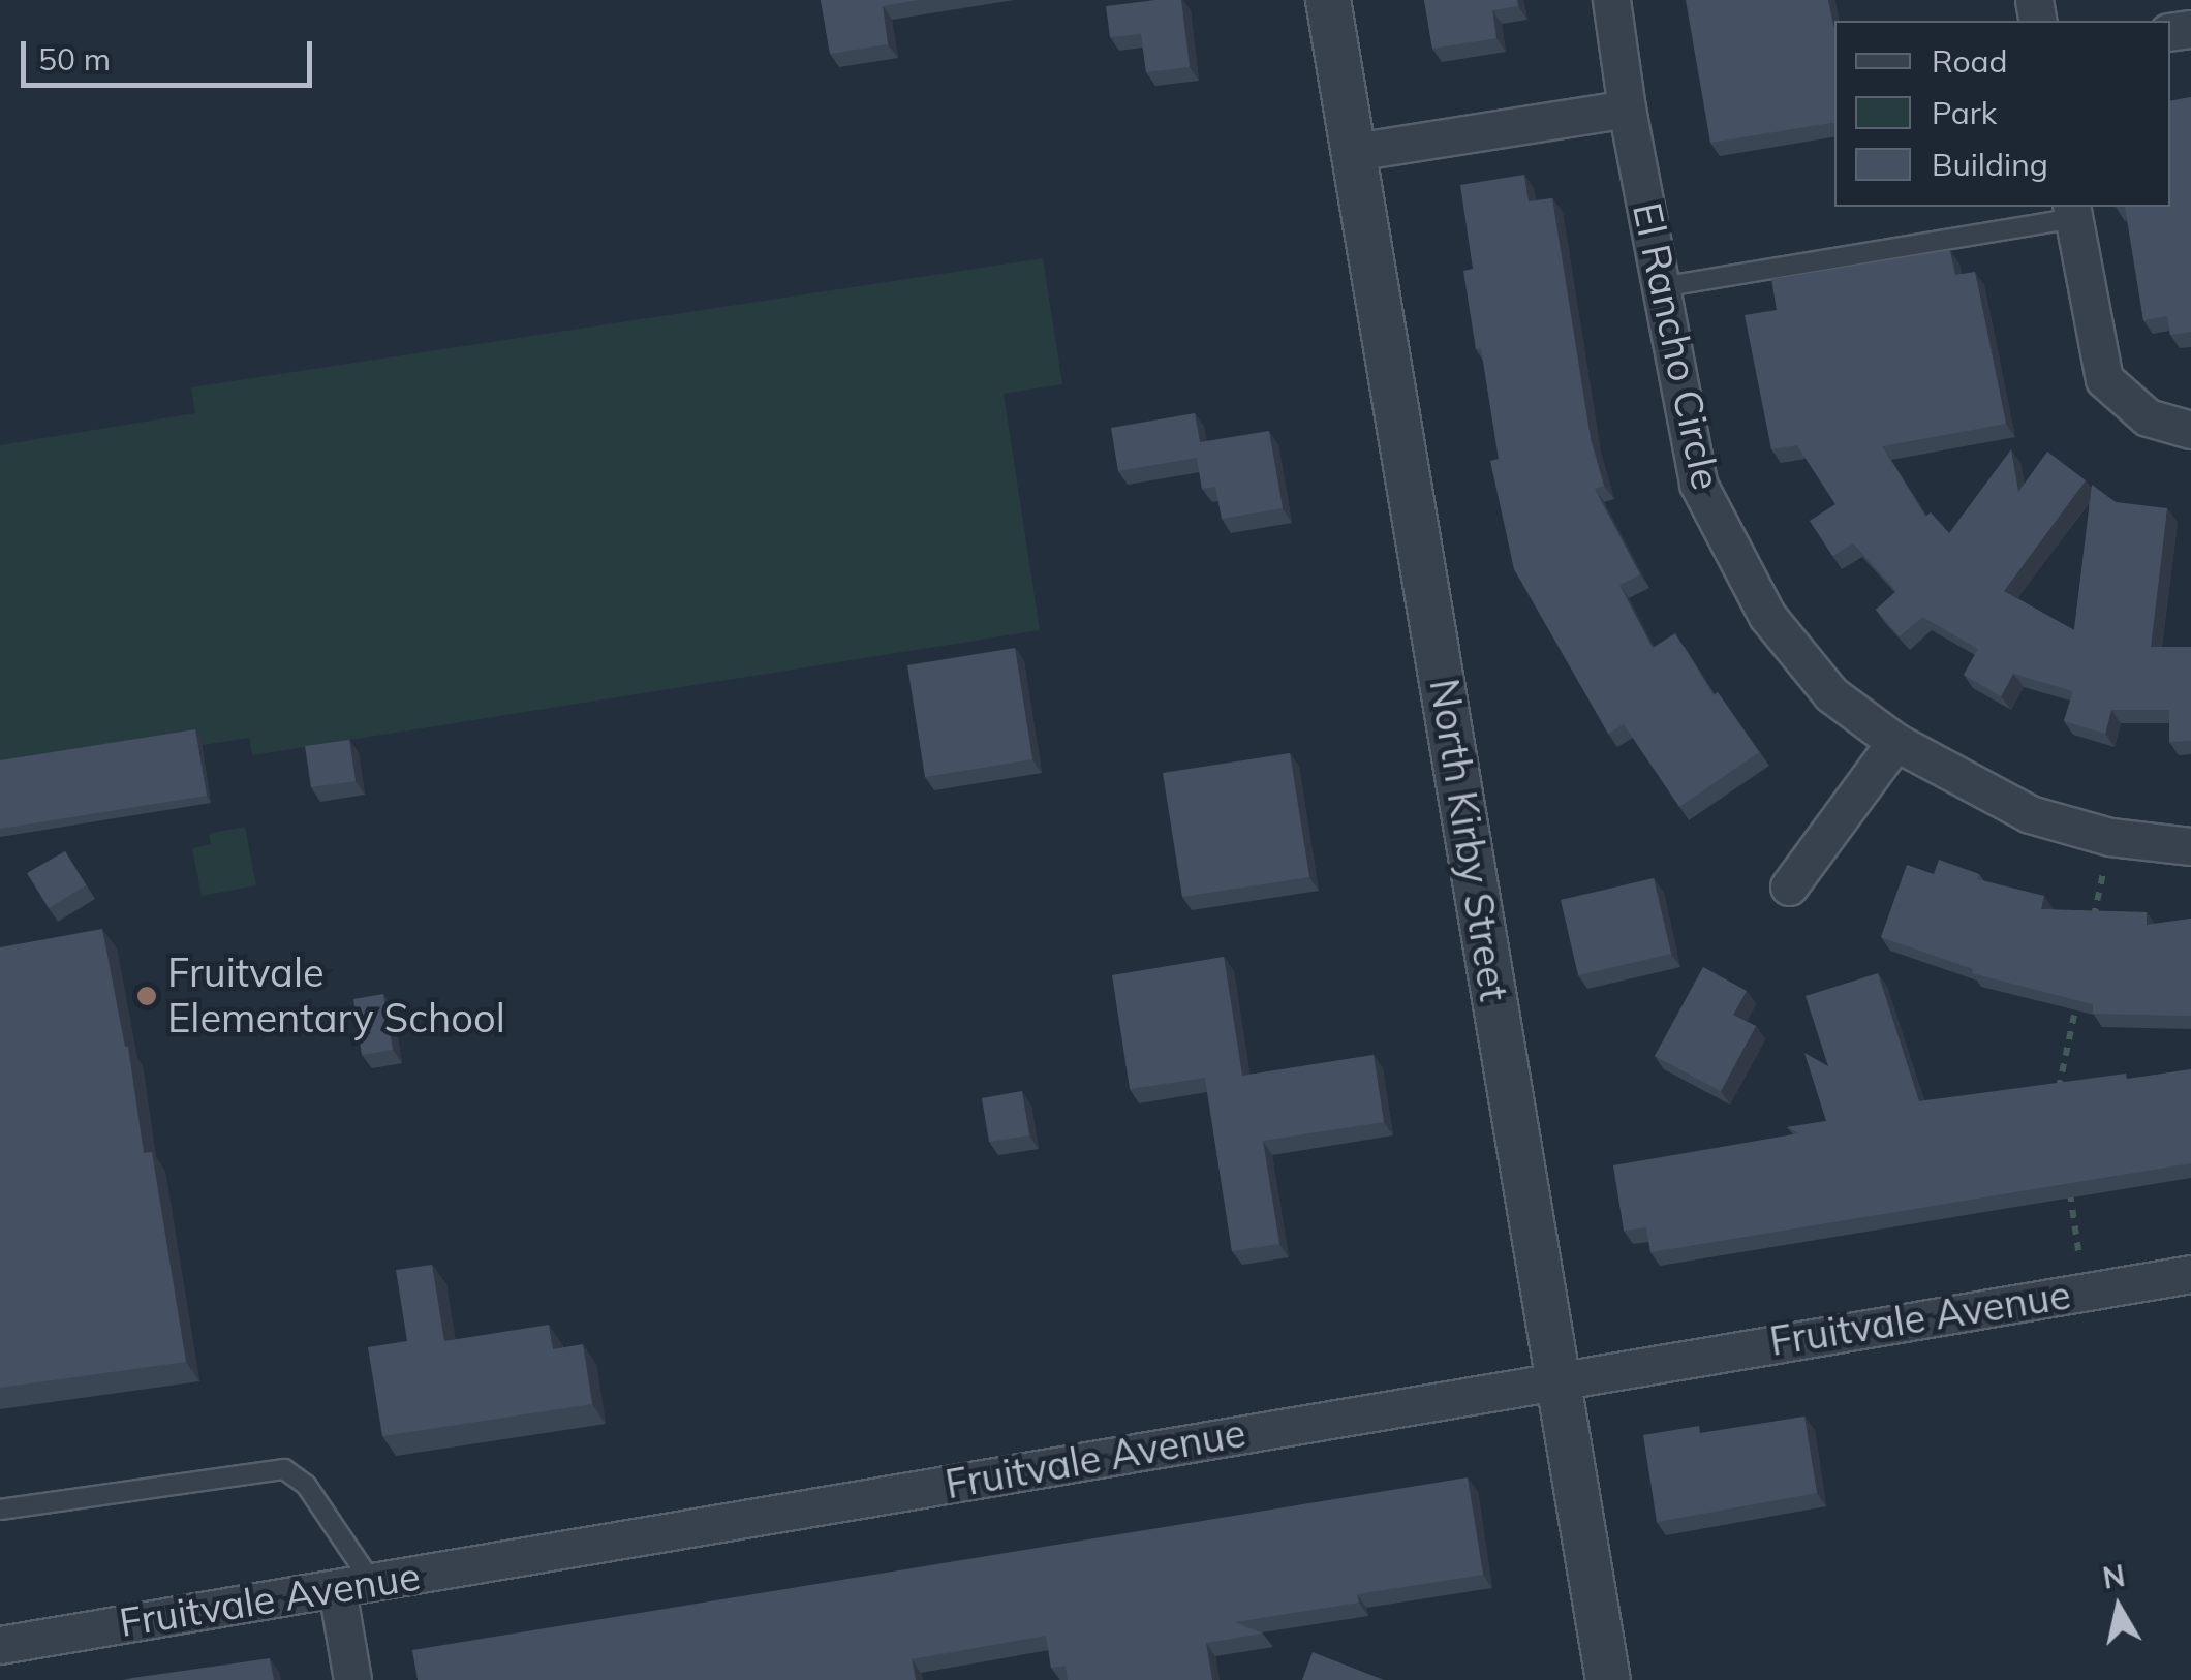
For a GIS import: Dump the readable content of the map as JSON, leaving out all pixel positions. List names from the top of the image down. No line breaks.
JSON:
{"streets":{"street":["El Rancho Circle","North Kirby Street","Fruitvale Avenue"]},"crossings":[["North Kirby Street","Fruitvale Avenue"]],"places":["Fruitvale Elementary School"],"legend":["Road","Park","Building"],"scale_bar":"50 m","north":"top"}
